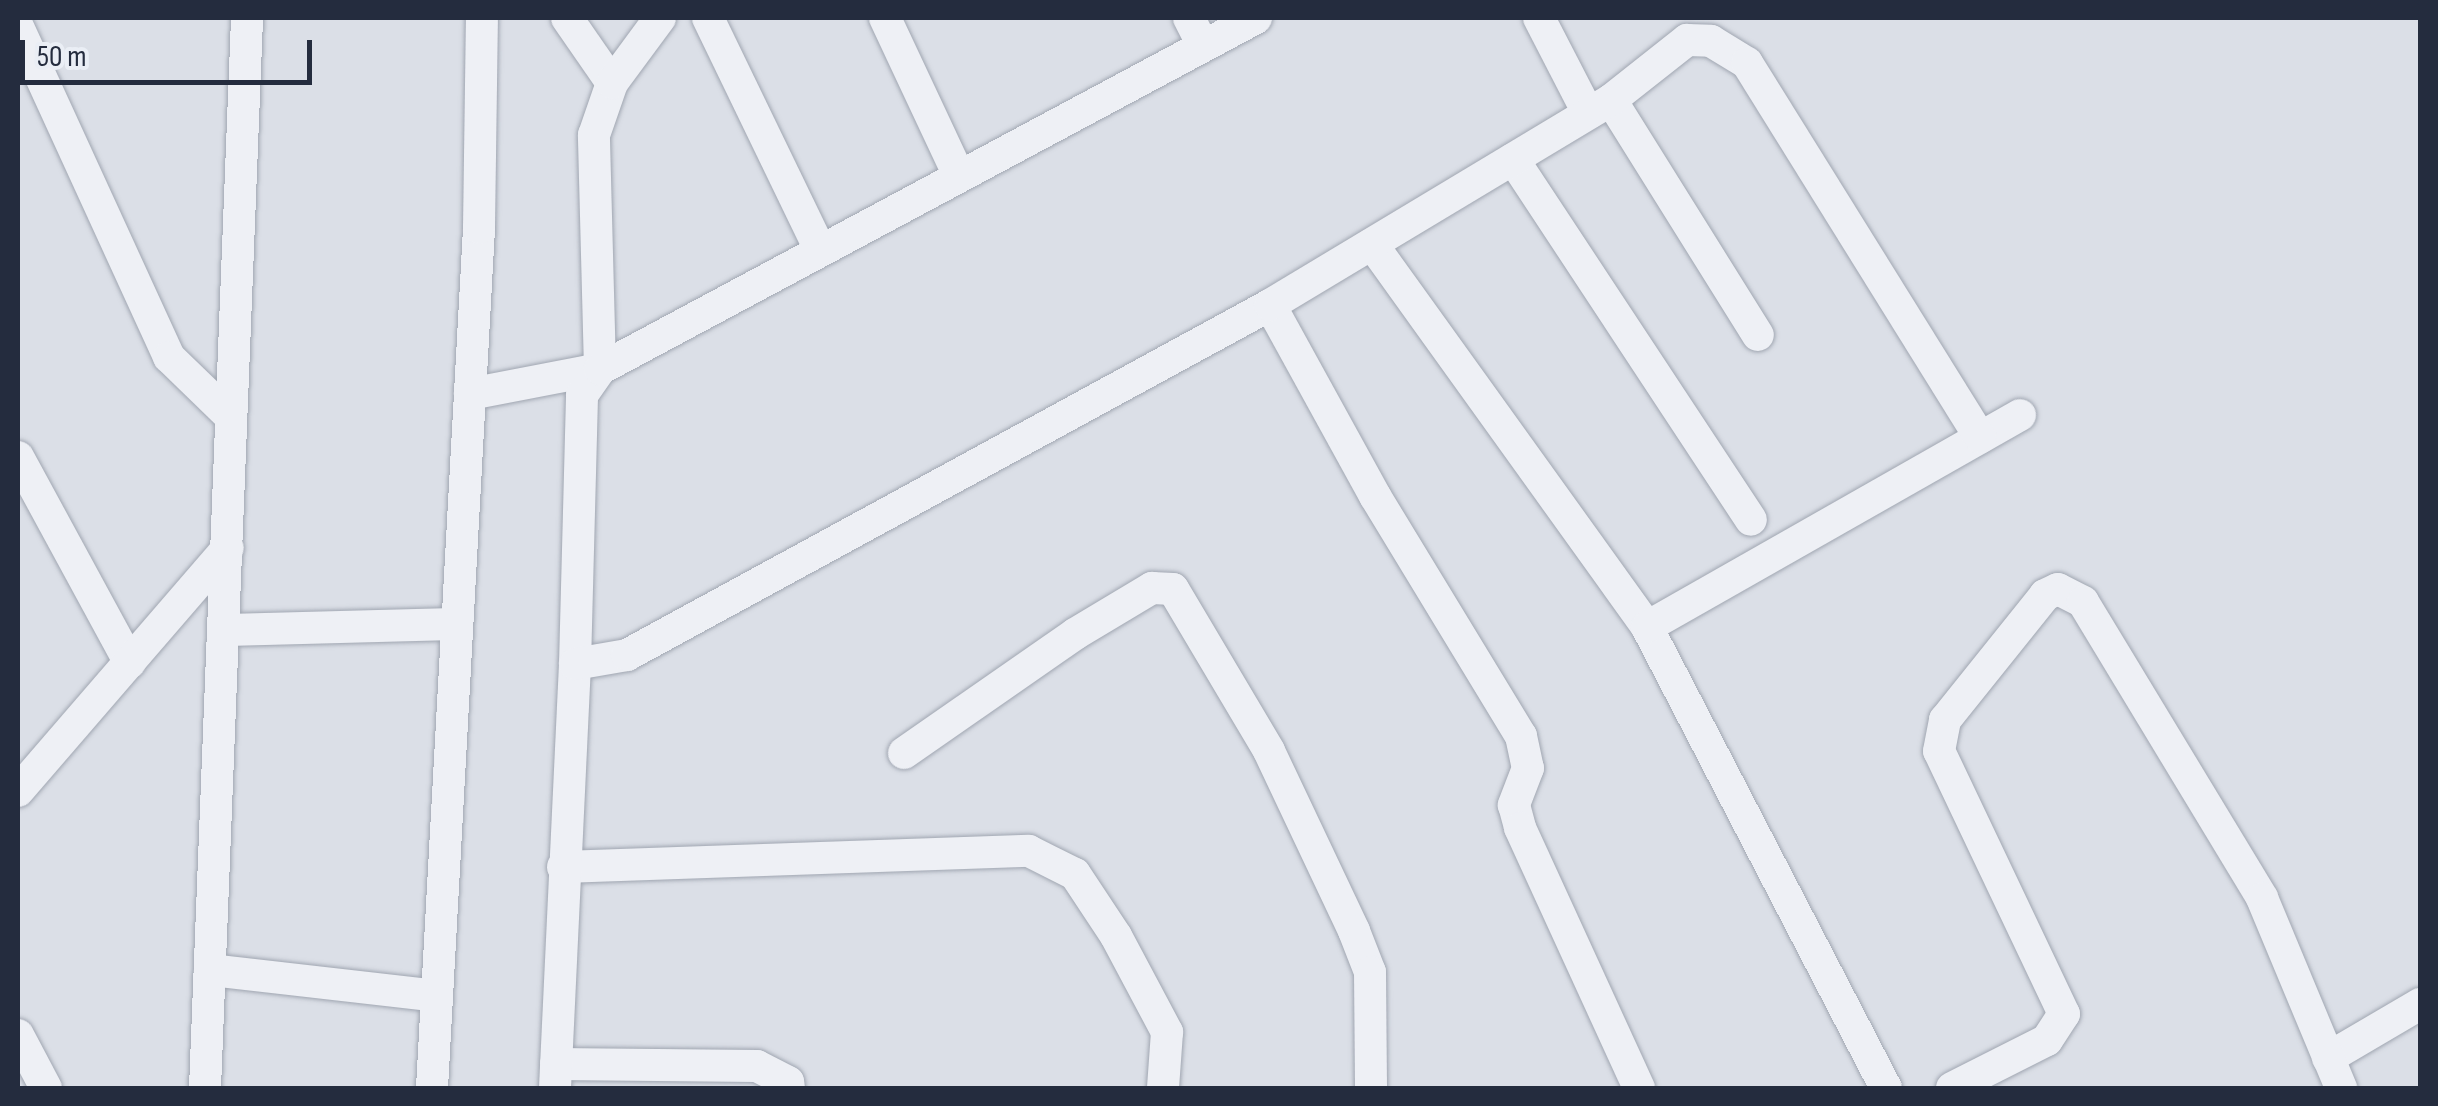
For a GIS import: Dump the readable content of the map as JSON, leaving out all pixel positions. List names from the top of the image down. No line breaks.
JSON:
{"scale_bar":"50 m"}
